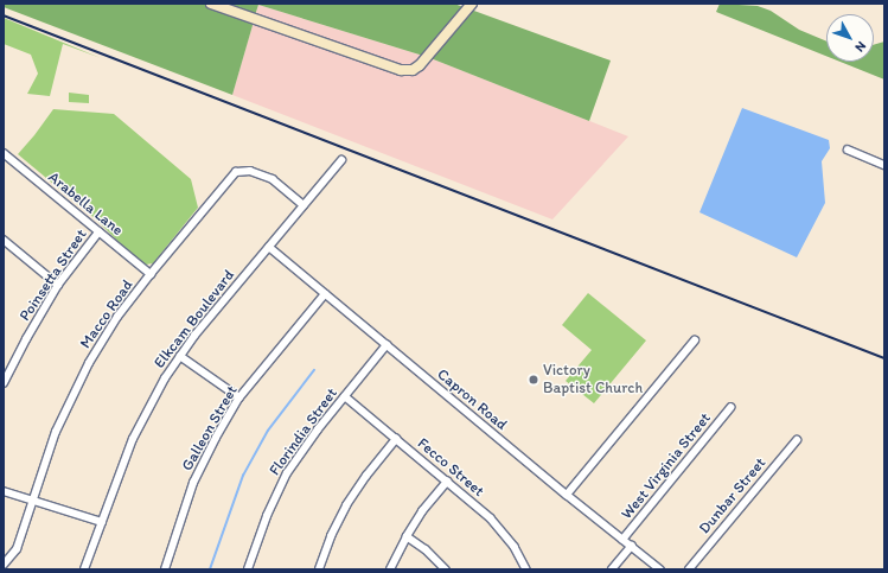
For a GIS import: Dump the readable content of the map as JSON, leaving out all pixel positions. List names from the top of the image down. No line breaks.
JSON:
{"streets":{"street":["Arabella Lane","Poinsetta Street","Macco Road","Elkcam Boulevard","Capron Road","Galleon Street","Florindia Street","West Virginia Street","Fecco Street","Dunbar Street"]},"crossings":[["Arabella Lane","Poinsetta Street"],["Arabella Lane","Macco Road"],["Macco Road","Elkcam Boulevard"],["Elkcam Boulevard","Capron Road"],["Capron Road","Galleon Street"],["Capron Road","Florindia Street"],["Capron Road","West Virginia Street"],["Florindia Street","Fecco Street"]],"places":["Victory Baptist Church"],"north":"bottom right"}
